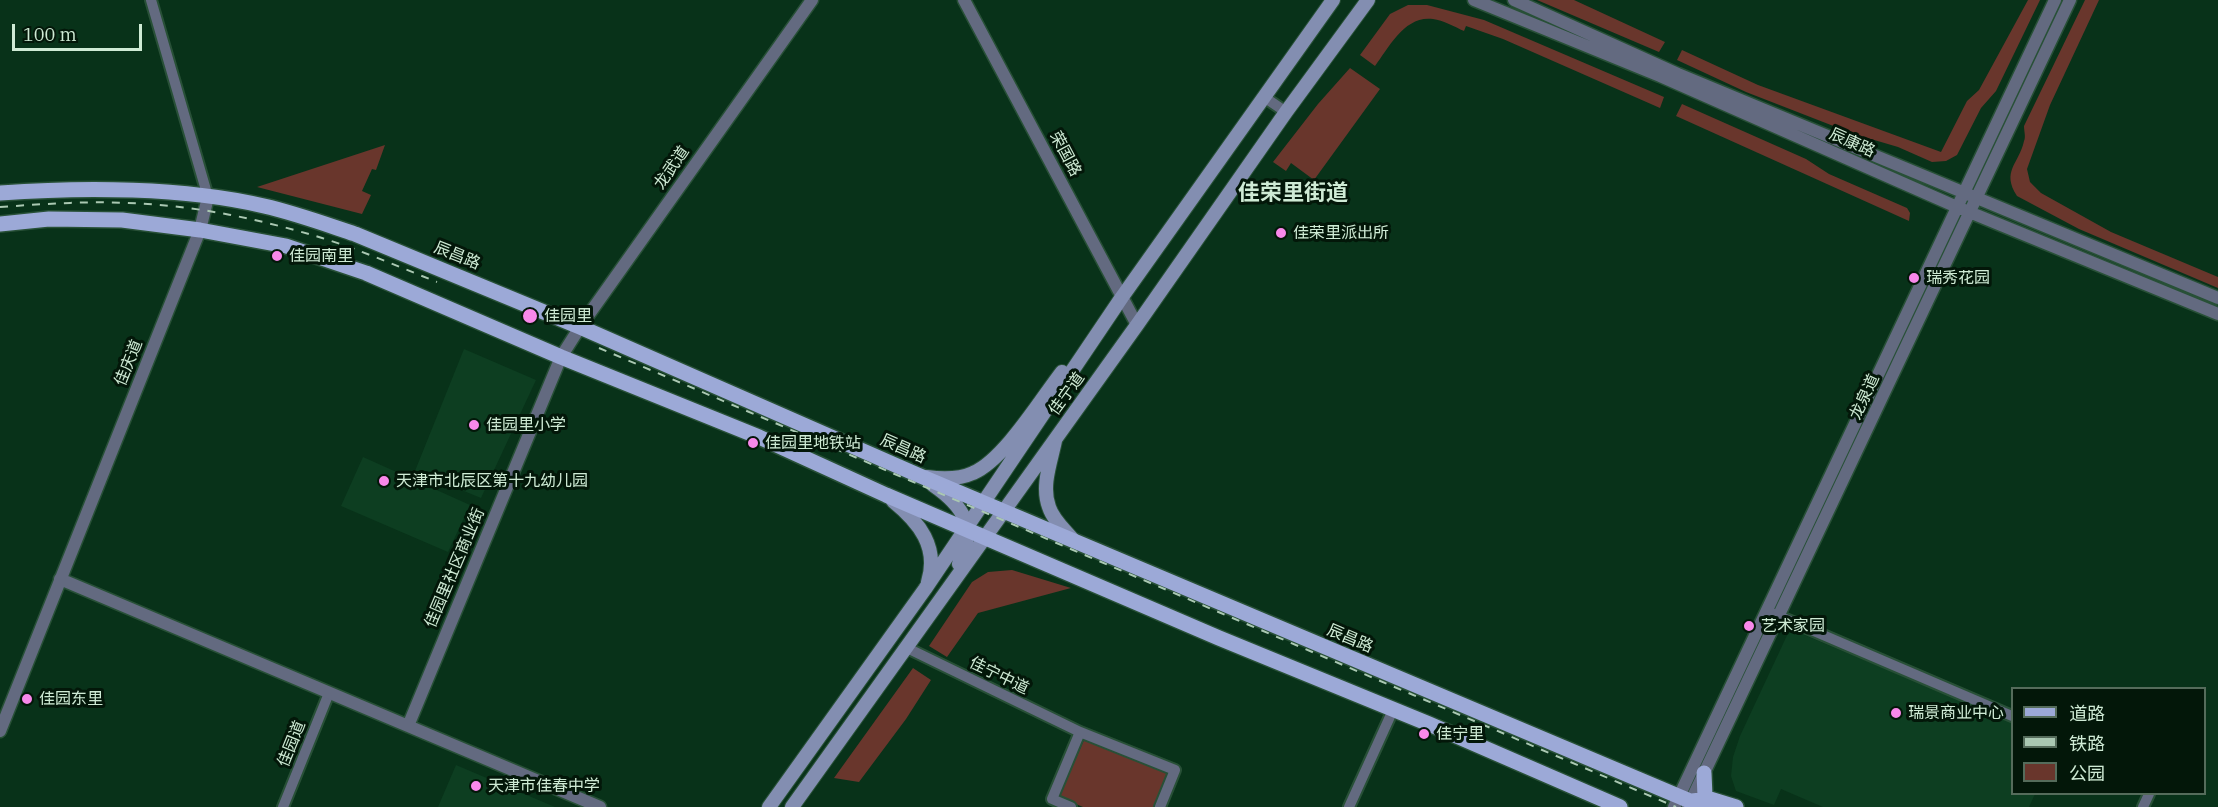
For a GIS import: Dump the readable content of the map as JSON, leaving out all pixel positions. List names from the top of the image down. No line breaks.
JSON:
{"streets":{"main road":["辰昌路","佳宁道"],"street":["辰康路","荣国路","龙武道","佳庆道","龙泉道","佳园里社区商业街","佳宁中道","佳园道"]},"crossings":[["辰康路","龙泉道"],["荣国路","佳宁道"],["龙武道","辰昌路"],["龙武道","佳园里社区商业街"],["辰昌路","佳庆道"],["辰昌路","佳宁道"],["辰昌路","龙泉道"],["佳宁道","佳宁中道"]],"districts":["佳荣里街道"],"places":["佳荣里派出所","佳园南里","瑞秀花园","佳园里","佳园里小学","佳园里地铁站","天津市北辰区第十九幼儿园","艺术家园","佳园东里","瑞景商业中心","佳宁里","天津市佳春中学"],"legend":["道路","铁路","公园"],"scale_bar":"100 m"}
